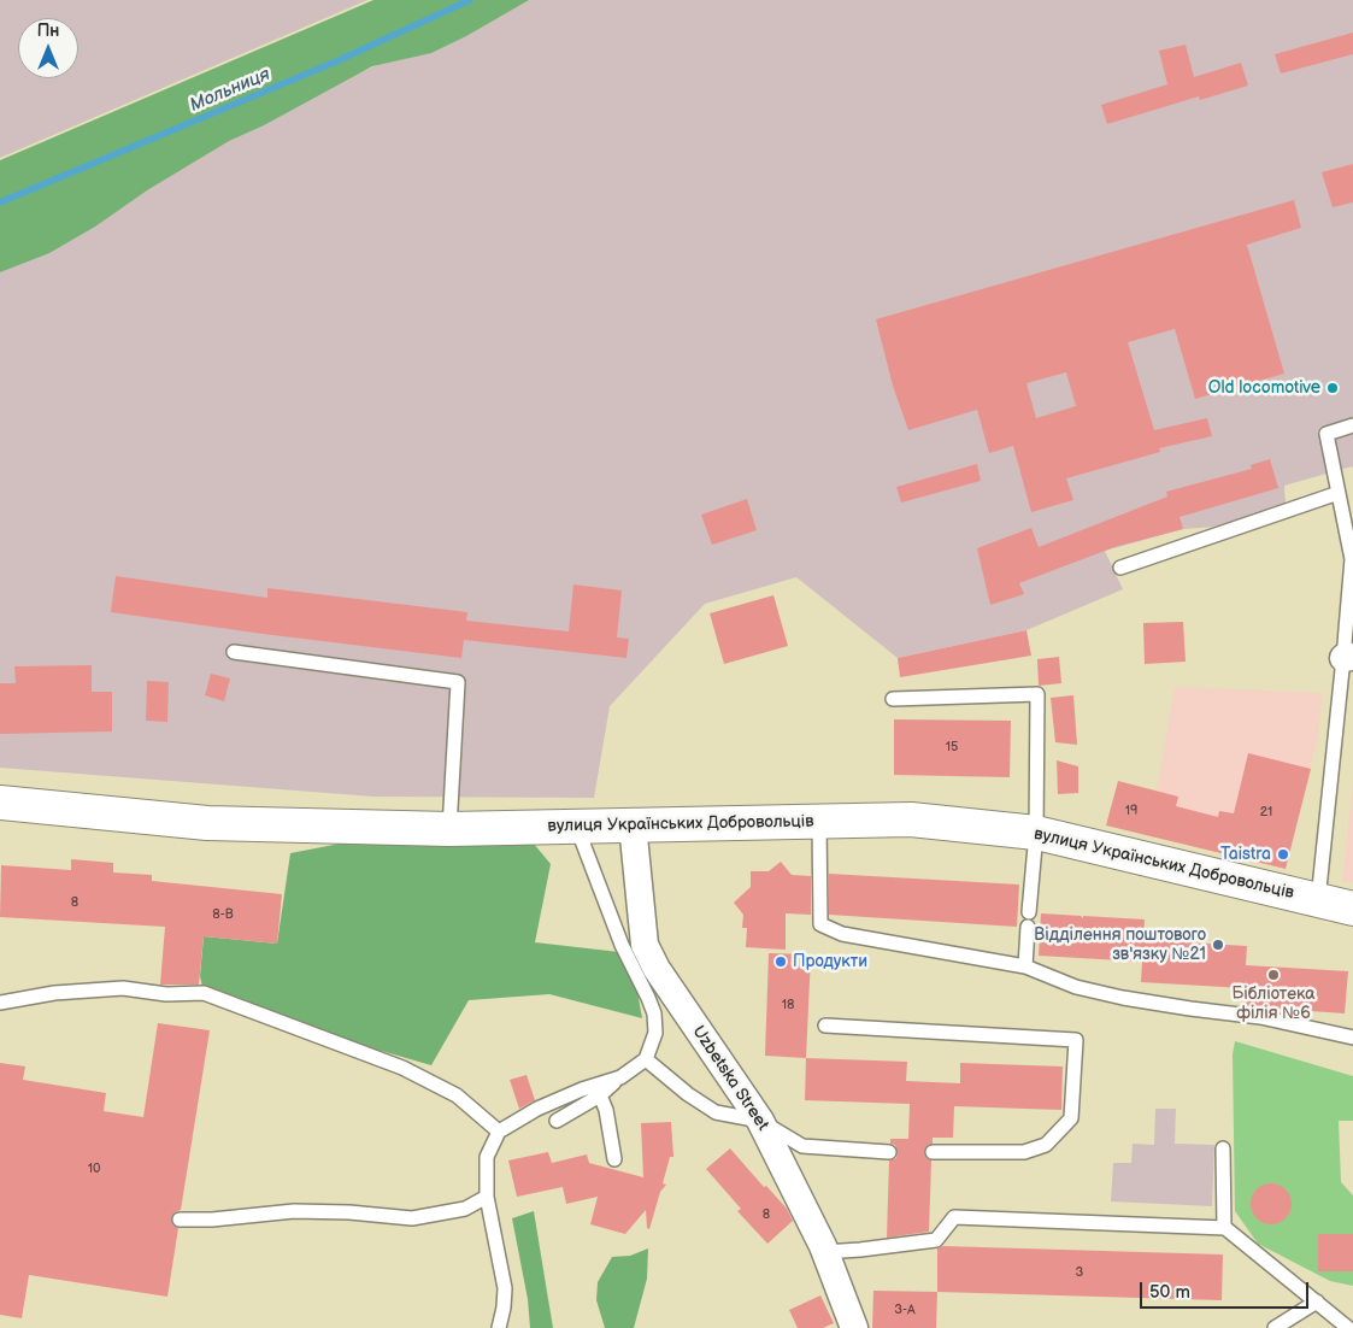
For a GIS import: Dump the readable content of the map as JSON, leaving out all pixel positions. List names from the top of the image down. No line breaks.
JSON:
{"streets":{"street":["вулиця Українських Добровольців","Uzbetska Street"]},"crossings":[["вулиця Українських Добровольців","Uzbetska Street"]],"water":["Мольниця"],"places":["Old locomotive","Taistra","Відділення поштового зв'язку №21","Продукти","Бібліотека філія №6"],"house_numbers":["15","19","21","8","8-В","18","10","8","3","3-А"],"scale_bar":"50 m","north":"top"}
